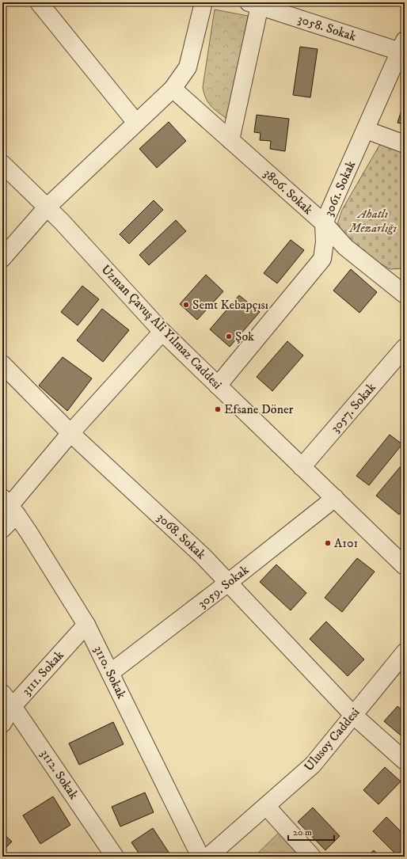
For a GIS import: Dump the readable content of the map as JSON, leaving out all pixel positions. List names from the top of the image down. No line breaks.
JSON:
{"streets":{"street":["3058. Sokak","3061. Sokak","3806. Sokak","Uzman Çavuş Ali Yılmaz Caddesi","3057. Sokak","3068. Sokak","3059. Sokak","3110. Sokak","3111. Sokak","Ulusoy Caddesi","3112. Sokak"]},"crossings":[["3058. Sokak","3061. Sokak"],["3061. Sokak","3806. Sokak"],["3061. Sokak","Uzman Çavuş Ali Yılmaz Caddesi"],["Uzman Çavuş Ali Yılmaz Caddesi","3057. Sokak"],["Uzman Çavuş Ali Yılmaz Caddesi","3059. Sokak"],["3068. Sokak","3059. Sokak"],["3068. Sokak","Ulusoy Caddesi"],["3059. Sokak","3110. Sokak"],["3110. Sokak","3111. Sokak"],["3111. Sokak","3112. Sokak"]],"parks":["Ahatlı Mezarlığı"],"places":["Semt Kebapçısı","Şok","Efsane Döner","A101"],"scale_bar":"20 m"}
